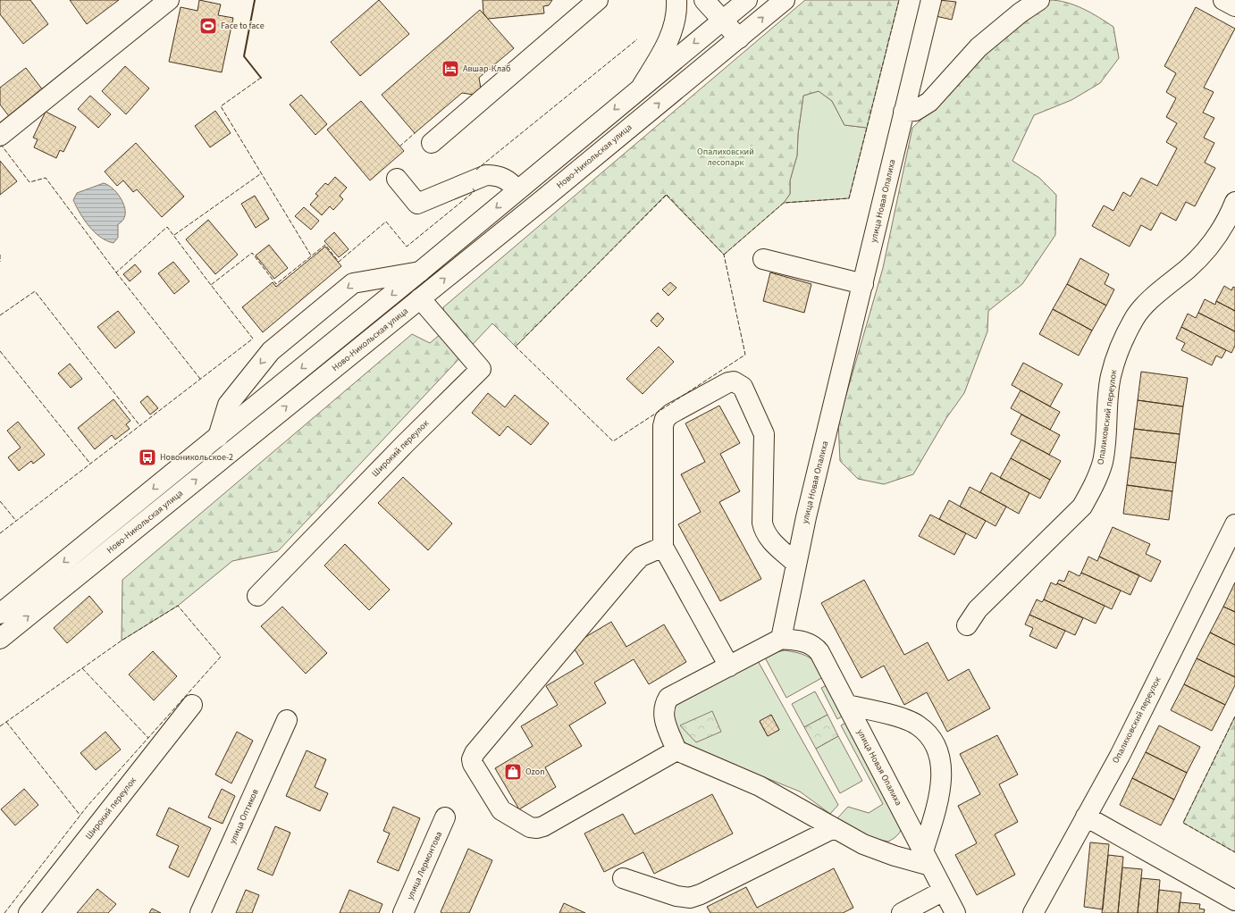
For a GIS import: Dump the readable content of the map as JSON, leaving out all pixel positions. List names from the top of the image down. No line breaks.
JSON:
{"streets":{"street":["Ново-Никольская улица","улица Новая Опалиха","Опалиховский переулок","Широкий переулок","улица Оптиков","улица Лермонтова"]},"crossings":[["Ново-Никольская улица","Широкий переулок"]],"parks":["Опалиховский лесопарк"],"places":{"sports":["Face to face"],"hotel":["Авшар-Клаб"],"bus stop":["Новоникольское-2"],"shop":["Ozon"]}}
